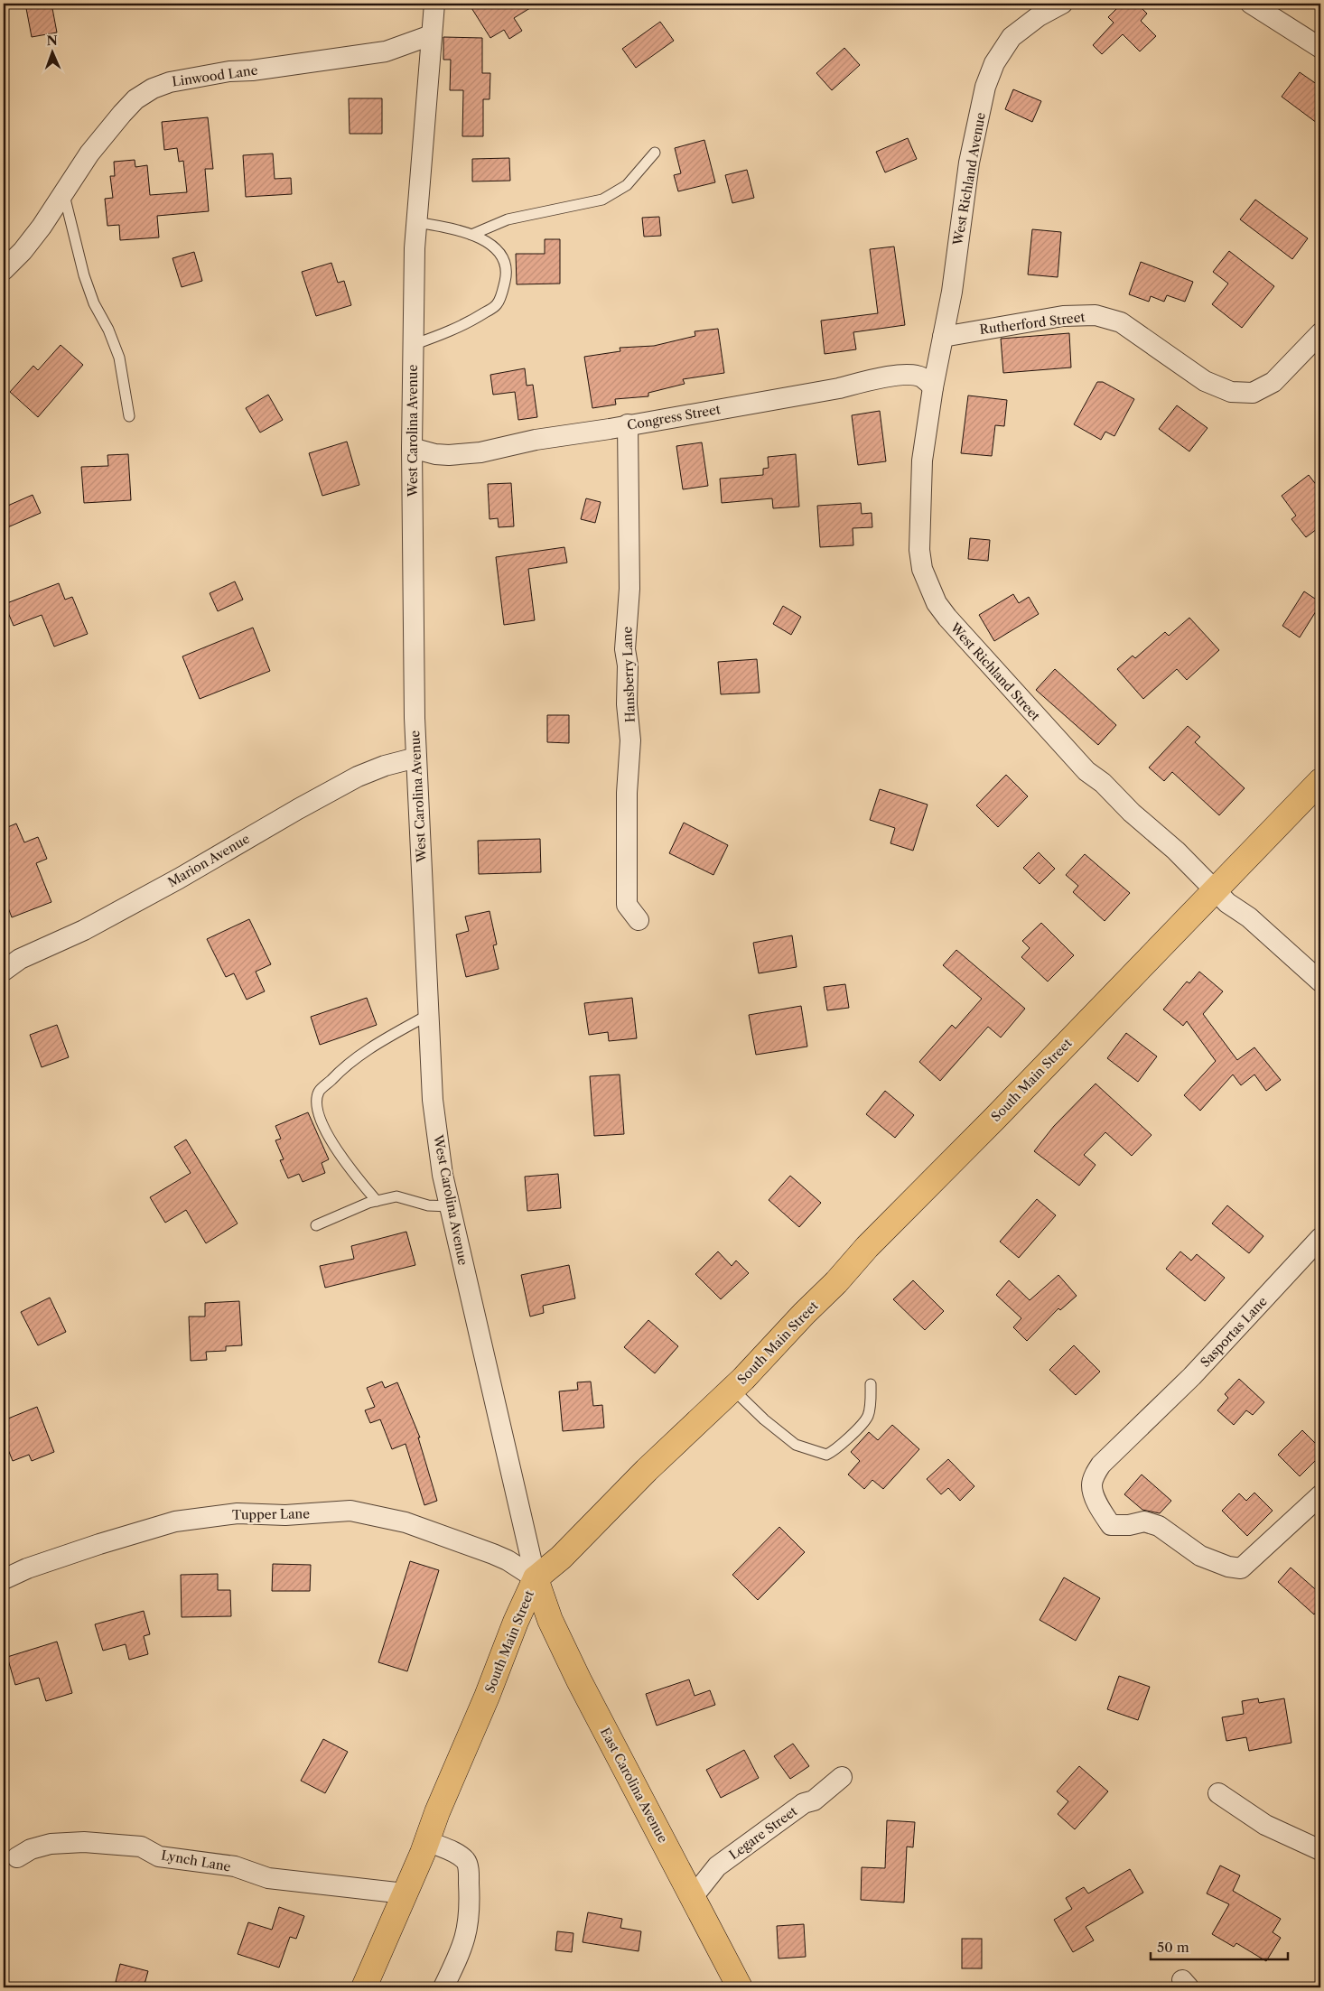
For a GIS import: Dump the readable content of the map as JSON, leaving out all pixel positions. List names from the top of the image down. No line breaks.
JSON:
{"streets":{"main road":["South Main Street","East Carolina Avenue"],"street":["Linwood Lane","West Richland Avenue","Rutherford Street","Congress Street","West Carolina Avenue","West Richland Street","Hansberry Lane","Marion Avenue","Sasportas Lane","Tupper Lane","Legare Street","Lynch Lane"]},"crossings":[["Linwood Lane","West Carolina Avenue"],["West Richland Avenue","Rutherford Street"],["West Richland Avenue","Congress Street"],["West Richland Avenue","West Richland Street"],["Congress Street","West Carolina Avenue"],["Congress Street","West Richland Street"],["Congress Street","Hansberry Lane"],["West Carolina Avenue","Marion Avenue"],["West Carolina Avenue","South Main Street"],["West Carolina Avenue","Tupper Lane"],["West Carolina Avenue","East Carolina Avenue"],["West Richland Street","South Main Street"],["South Main Street","Tupper Lane"],["South Main Street","East Carolina Avenue"],["South Main Street","Lynch Lane"],["Tupper Lane","East Carolina Avenue"],["East Carolina Avenue","Legare Street"]],"scale_bar":"50 m","north":"top"}
